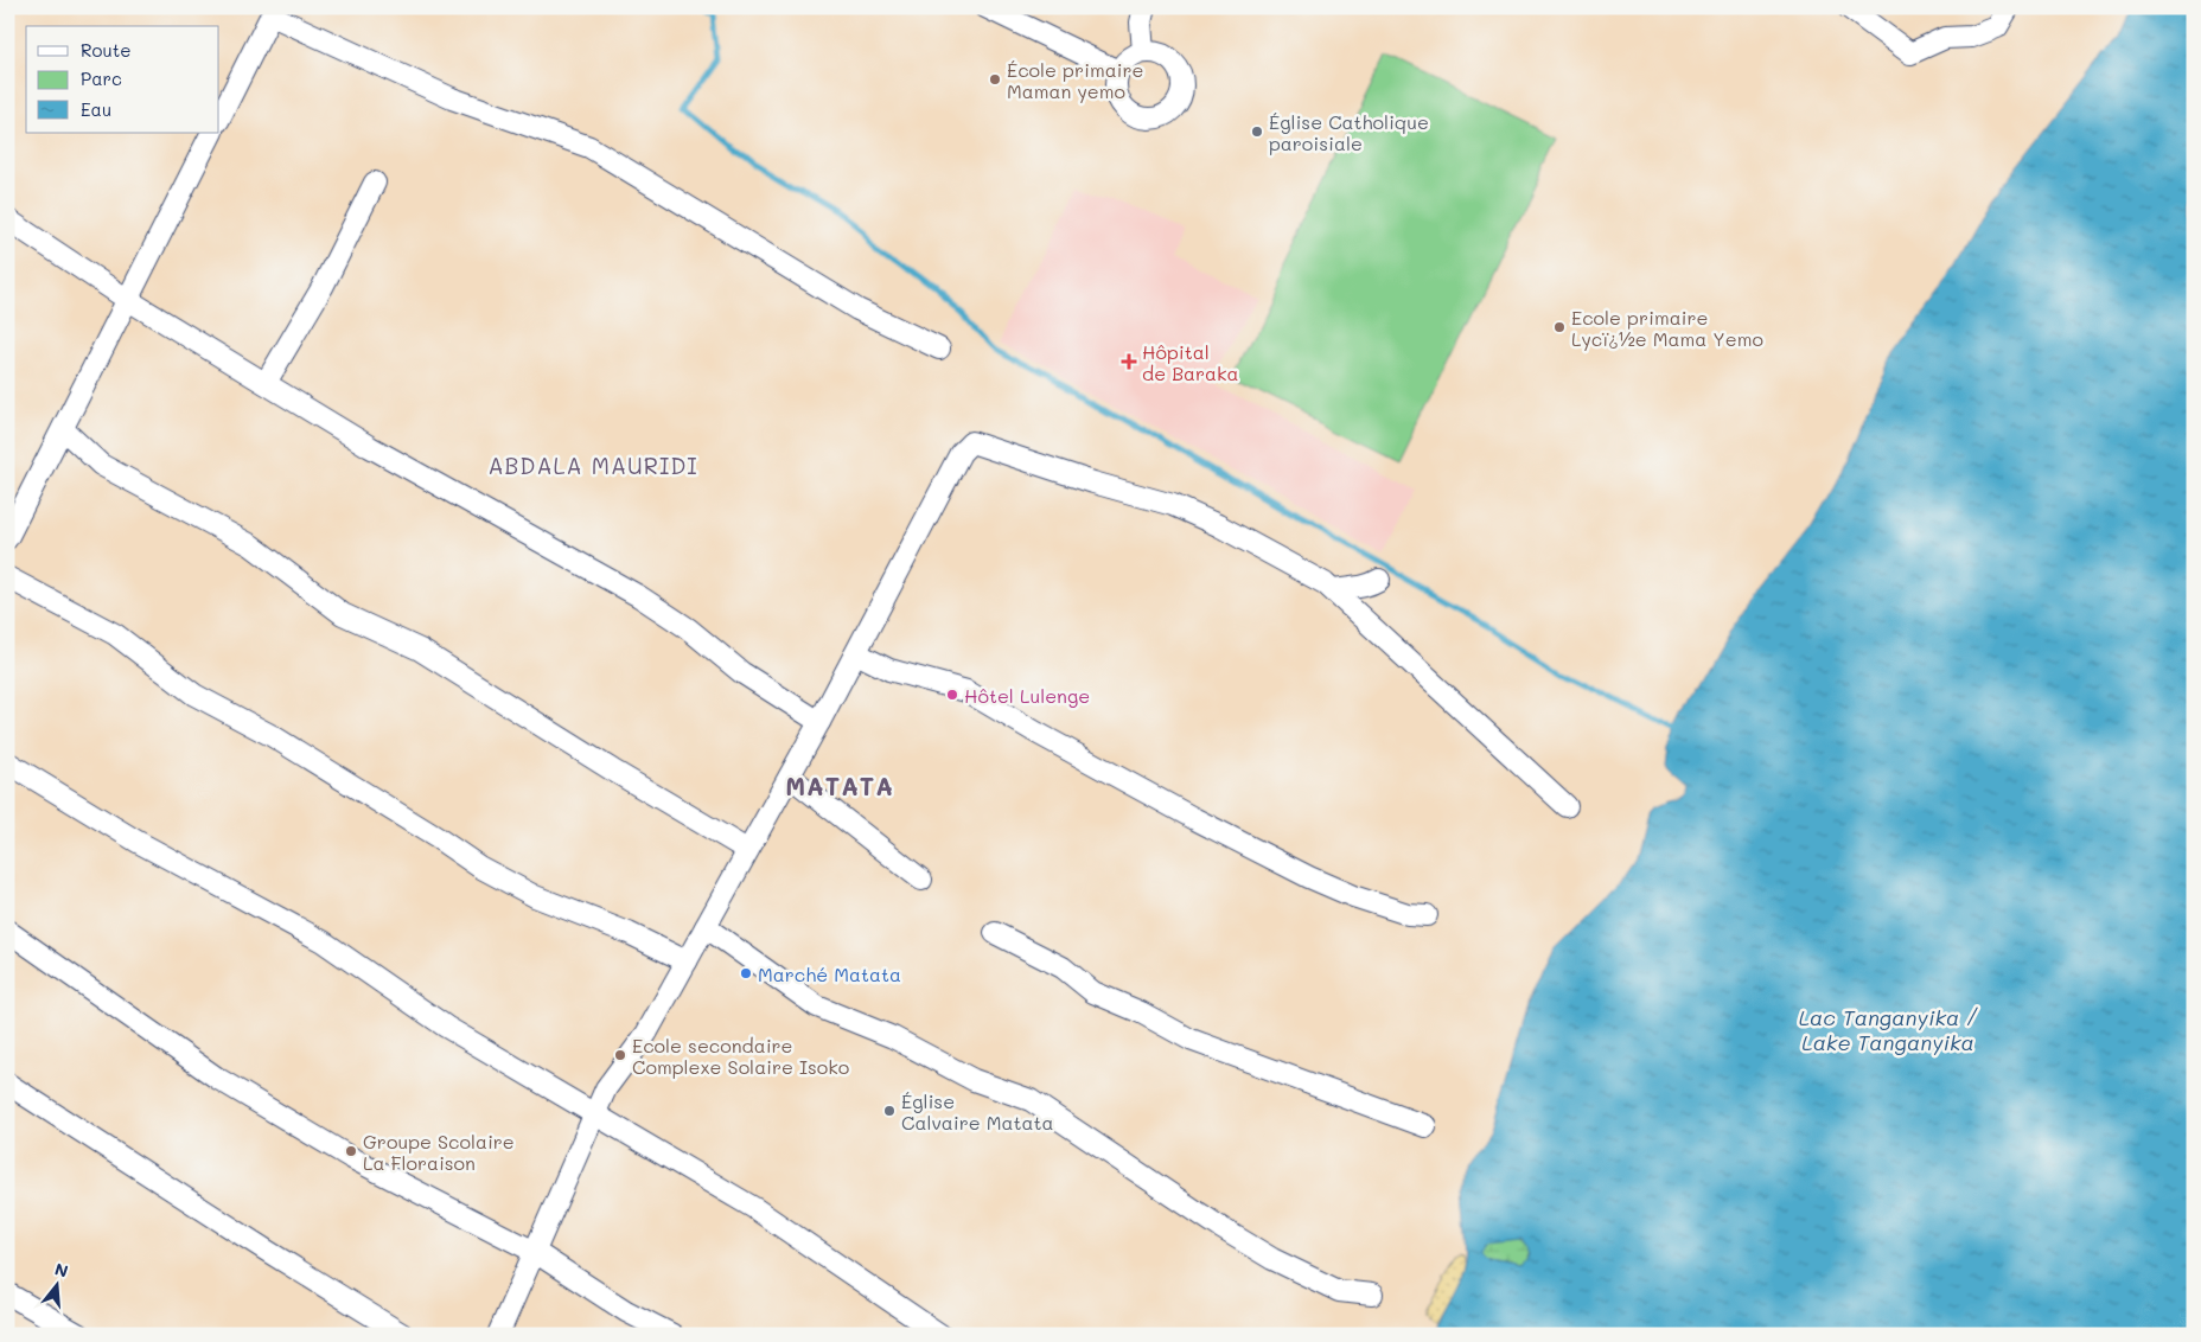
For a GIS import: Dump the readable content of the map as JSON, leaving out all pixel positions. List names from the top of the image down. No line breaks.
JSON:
{"districts":["ABDALA MAURIDI","MATATA"],"water":["Lac Tanganyika / Lake Tanganyika"],"places":{"other":["École primaire Maman yemo","Église Catholique paroisiale","Ecole primaire Lycï¿½e Mama Yemo","Hôtel Lulenge","Marché Matata","Ecole secondaire Complexe Solaire Isoko","Église Calvaire Matata","Groupe Scolaire La Floraison"],"health":["Hôpital de Baraka"]},"legend":["Route","Parc","Eau"],"north":"top"}
